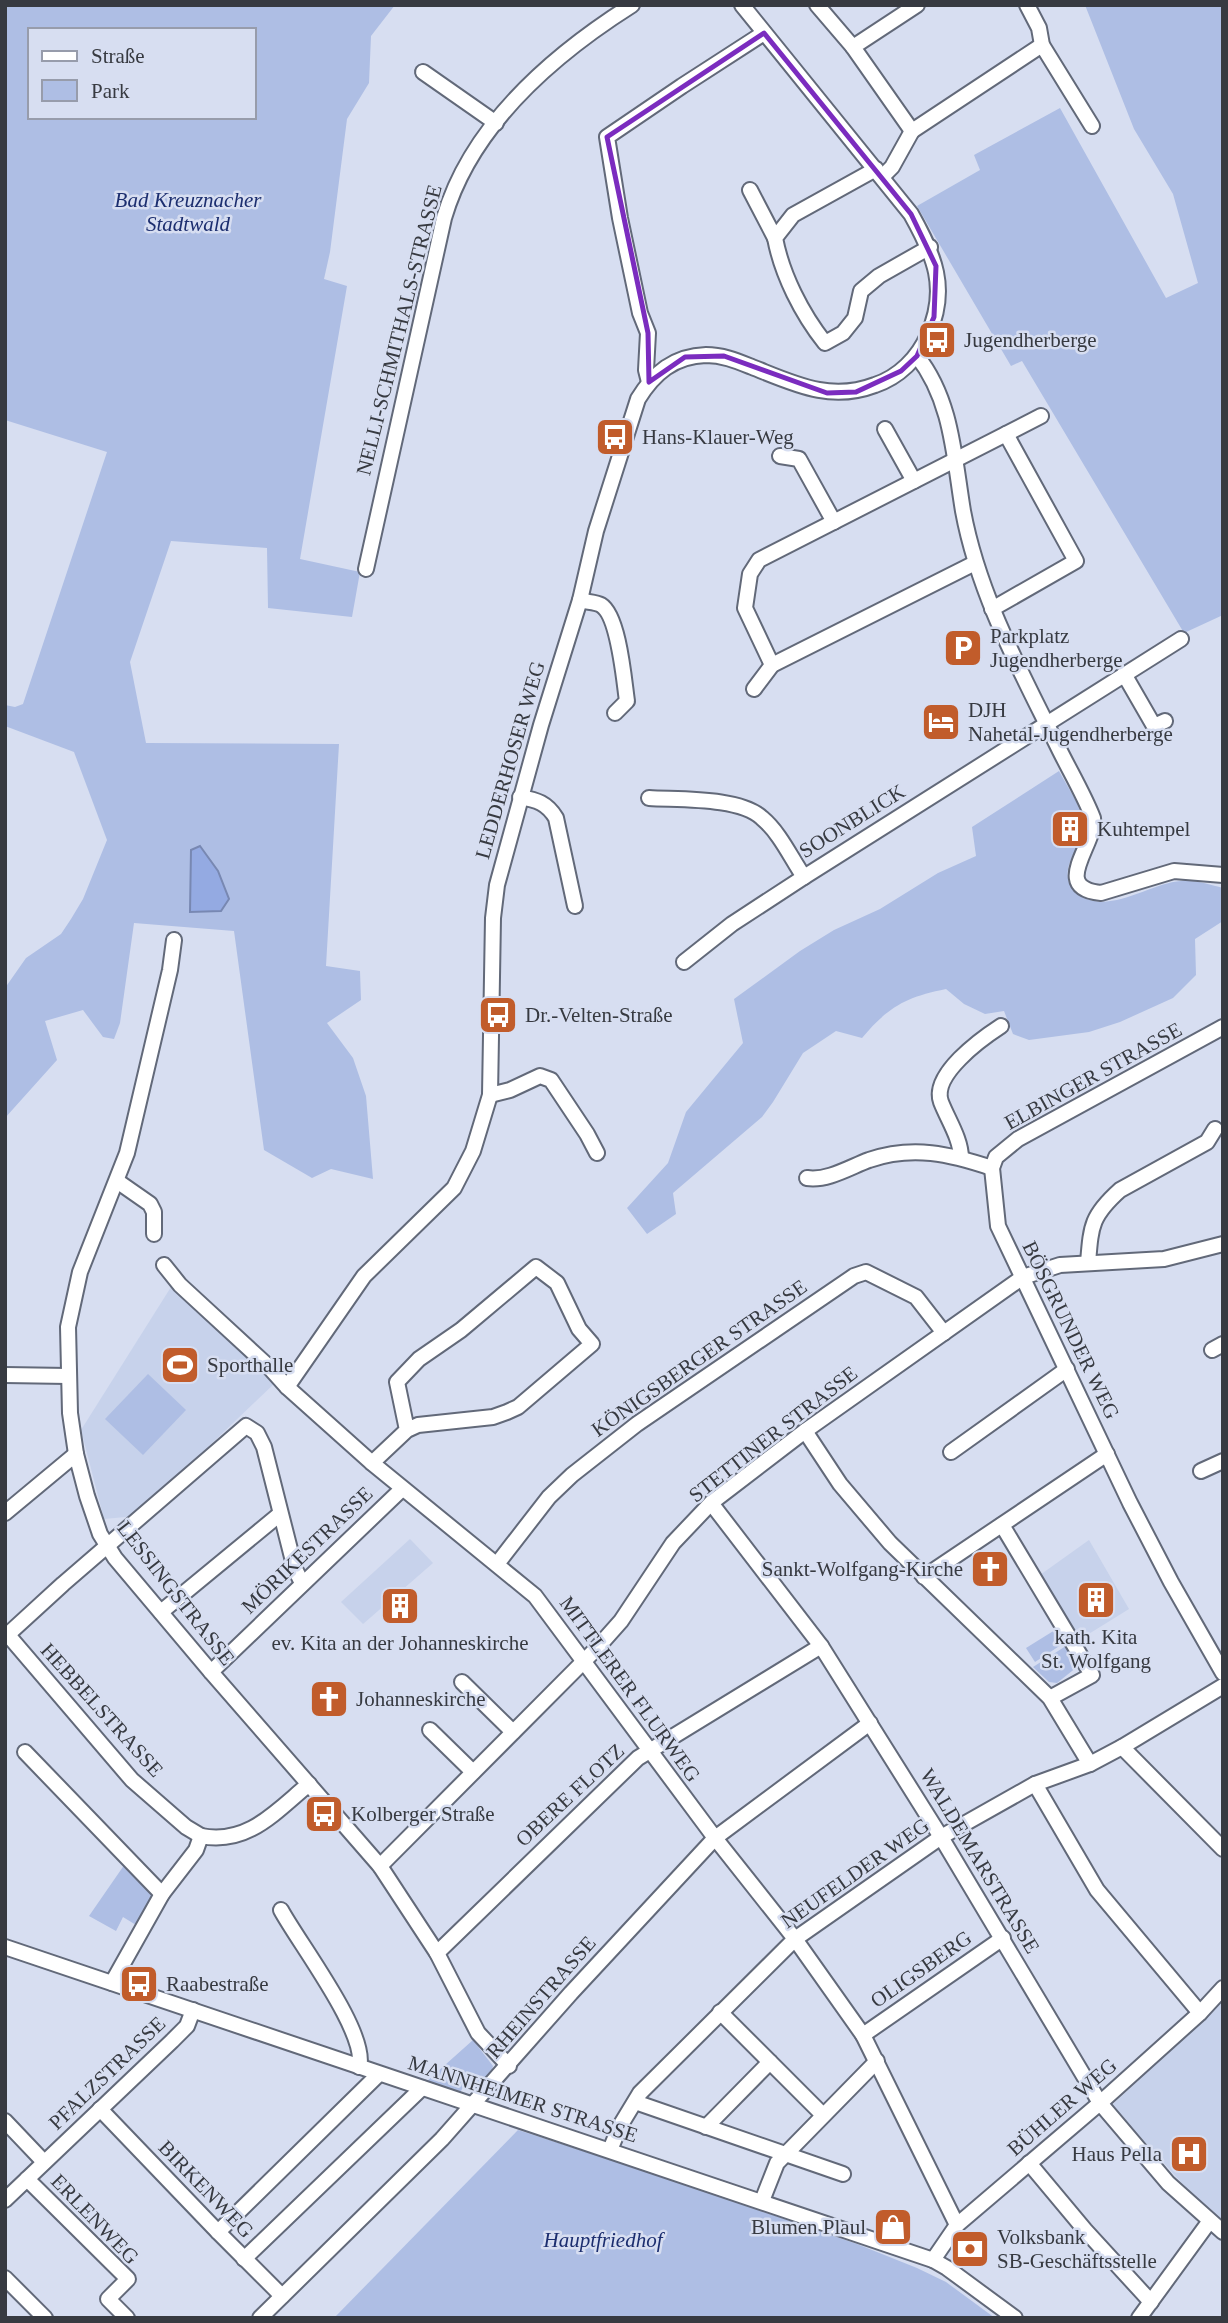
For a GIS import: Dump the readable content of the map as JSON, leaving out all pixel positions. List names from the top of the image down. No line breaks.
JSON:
{"streets":{"street":["NELLI-SCHMITHALS-STRASSE","LEDDERHOSER WEG","SOONBLICK","ELBINGER STRASSE","BÖSGRUNDER WEG","KÖNIGSBERGER STRASSE","STETTINER STRASSE","MÖRIKESTRASSE","LESSINGSTRASSE","MITTLERER FLURWEG","HEBBELSTRASSE","OBERE FLOTZ","WALDEMARSTRASSE","NEUFELDER WEG","OLIGSBERG","RHEINSTRASSE","PFALZSTRASSE","MANNHEIMER STRASSE","BÜHLER WEG","BIRKENWEG","ERLENWEG"]},"crossings":[["LEDDERHOSER WEG","MITTLERER FLURWEG"],["ELBINGER STRASSE","BÖSGRUNDER WEG"],["BÖSGRUNDER WEG","STETTINER STRASSE"],["KÖNIGSBERGER STRASSE","STETTINER STRASSE"],["KÖNIGSBERGER STRASSE","MITTLERER FLURWEG"],["STETTINER STRASSE","MITTLERER FLURWEG"],["STETTINER STRASSE","WALDEMARSTRASSE"],["MÖRIKESTRASSE","LESSINGSTRASSE"],["MÖRIKESTRASSE","MITTLERER FLURWEG"],["LESSINGSTRASSE","OBERE FLOTZ"],["LESSINGSTRASSE","RHEINSTRASSE"],["MITTLERER FLURWEG","OBERE FLOTZ"],["MITTLERER FLURWEG","NEUFELDER WEG"],["MITTLERER FLURWEG","OLIGSBERG"],["MITTLERER FLURWEG","RHEINSTRASSE"],["MITTLERER FLURWEG","BÜHLER WEG"],["OBERE FLOTZ","WALDEMARSTRASSE"],["WALDEMARSTRASSE","NEUFELDER WEG"],["WALDEMARSTRASSE","OLIGSBERG"],["WALDEMARSTRASSE","RHEINSTRASSE"],["WALDEMARSTRASSE","BÜHLER WEG"],["NEUFELDER WEG","MANNHEIMER STRASSE"],["RHEINSTRASSE","MANNHEIMER STRASSE"],["RHEINSTRASSE","BIRKENWEG"],["PFALZSTRASSE","MANNHEIMER STRASSE"],["PFALZSTRASSE","BIRKENWEG"],["PFALZSTRASSE","ERLENWEG"],["MANNHEIMER STRASSE","BÜHLER WEG"]],"parks":["Bad Kreuznacher Stadtwald","Hauptfriedhof"],"places":{"bus stop":["Jugendherberge","Hans-Klauer-Weg","Dr.-Velten-Straße","Kolberger Straße","Raabestraße"],"parking":["Parkplatz Jugendherberge"],"hotel":["DJH Nahetal-Jugendherberge"],"building":["Kuhtempel","kath. Kita St. Wolfgang","ev. Kita an der Johanneskirche"],"sports":["Sporthalle"],"church":["Sankt-Wolfgang-Kirche","Johanneskirche"],"hospital":["Haus Pella"],"shop":["Blumen Plaul"],"bank":["Volksbank SB-Geschäftsstelle"]},"legend":["Straße","Park"]}
